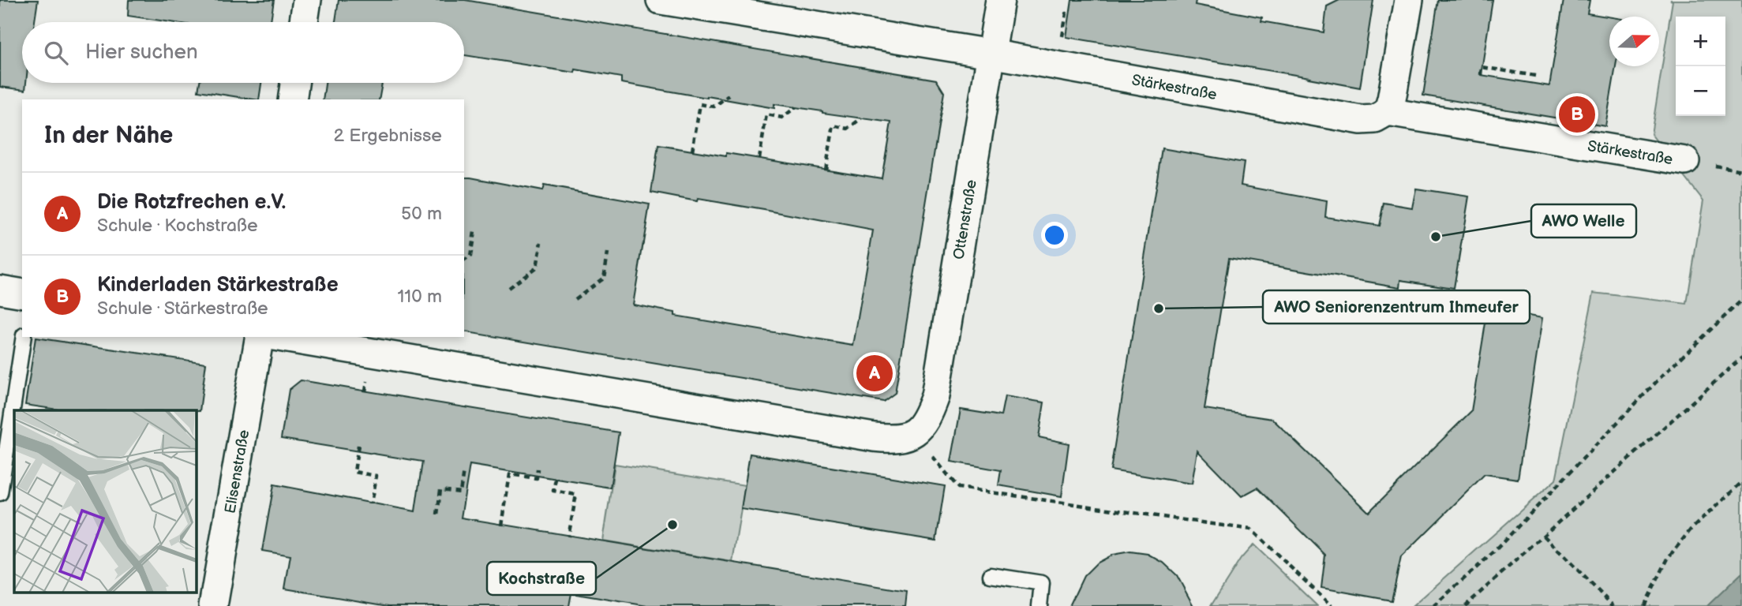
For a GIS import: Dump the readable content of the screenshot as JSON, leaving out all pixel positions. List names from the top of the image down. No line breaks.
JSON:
{"streets":{"street":["Stärkestraße","Ottenstraße","Elisenstraße"]},"crossings":[["Stärkestraße","Ottenstraße"]],"places":["AWO Welle","AWO Seniorenzentrum Ihmeufer","Kochstraße"],"north":"right","page":{"map_buttons":["+","−"],"search":"Hier suchen","pins":["B","A"],"heading":["In der Nähe","2 Ergebnisse"],"list":[{"mark":"A","name":"Die Rotzfrechen e.V.","note":"Schule · Kochstraße","value":"50 m"},{"mark":"B","name":"Kinderladen Stärkestraße","note":"Schule · Stärkestraße","value":"110 m"}]}}
